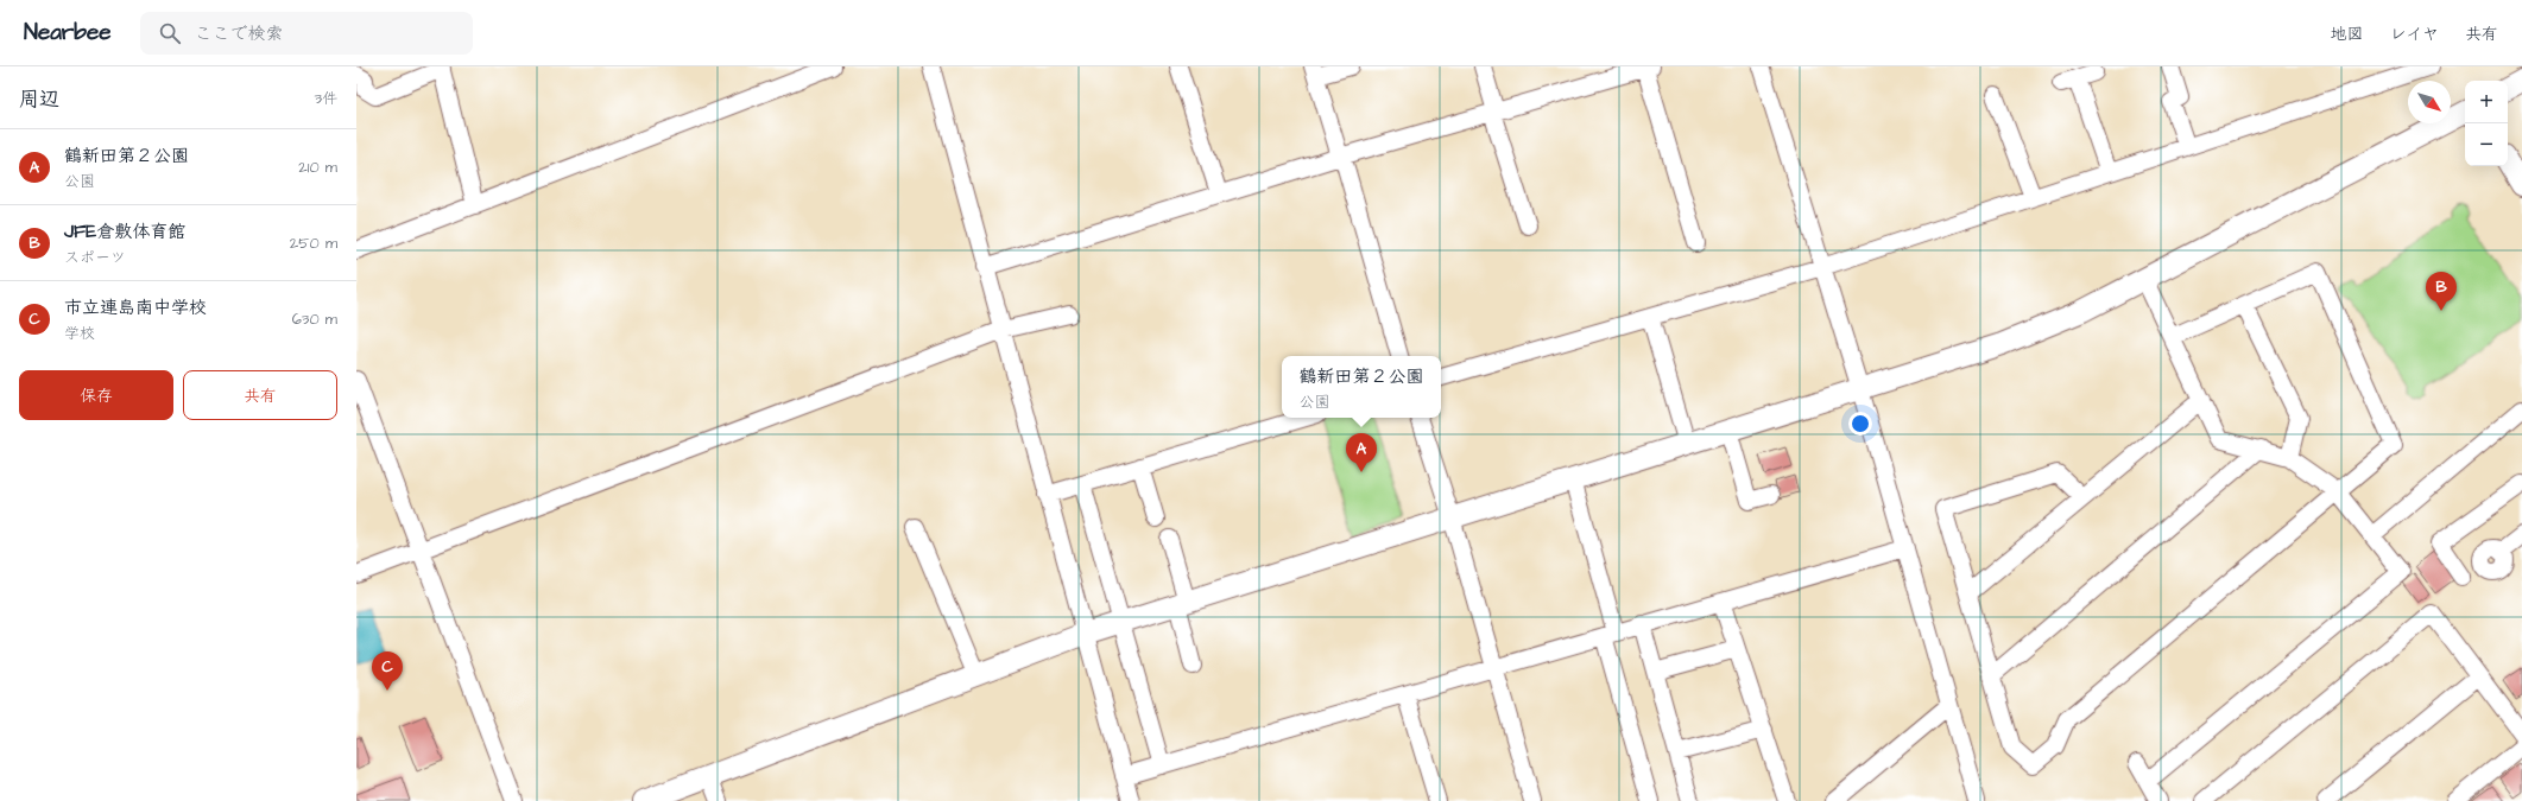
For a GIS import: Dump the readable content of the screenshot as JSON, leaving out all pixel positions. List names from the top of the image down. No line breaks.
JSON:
{"north":"bottom right","page":{"header":"Nearbee","search":"ここで検索","nav":["地図","レイヤ","共有"],"heading":["周辺","3件"],"map_buttons":["+","−"],"list":[{"mark":"A","name":"鶴新田第２公園","note":"公園","value":"210 m"},{"mark":"B","name":"JFE倉敷体育館","note":"スポーツ","value":"250 m"},{"mark":"C","name":"市立連島南中学校","note":"学校","value":"630 m"}],"pins":["B","A","C"],"buttons":["保存","共有"],"popup":["鶴新田第２公園","公園"]}}
